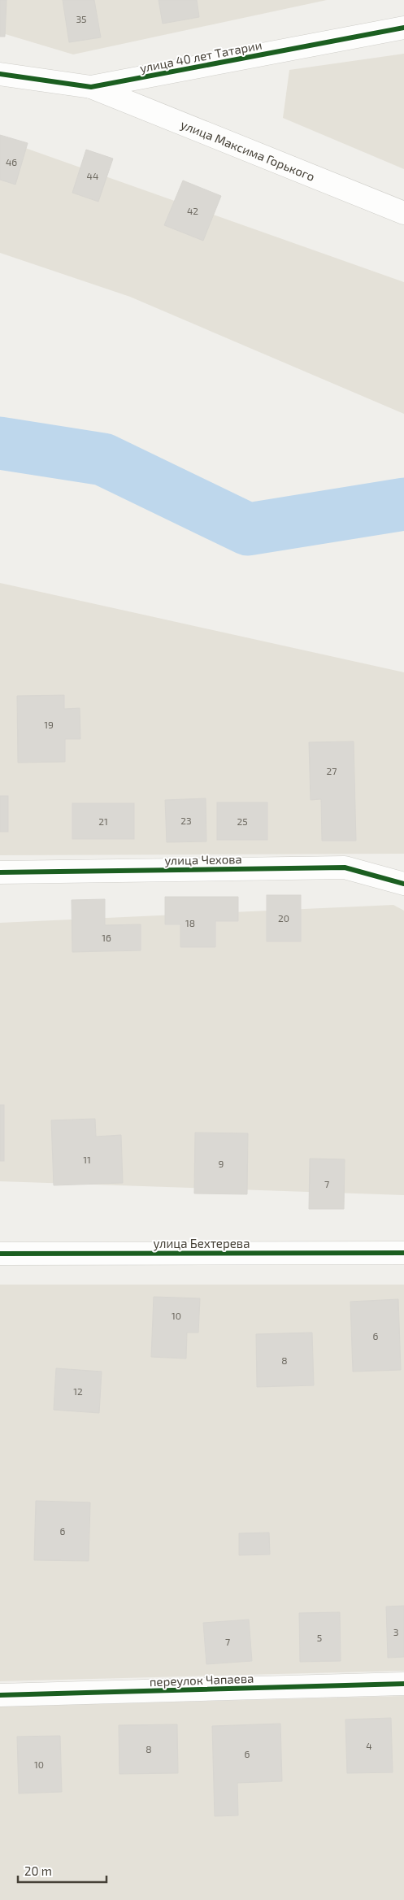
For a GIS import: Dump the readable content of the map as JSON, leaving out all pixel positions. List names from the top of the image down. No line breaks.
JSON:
{"streets":{"street":["улица 40 лет Татарии","улица Максима Горького","улица Чехова","улица Бехтерева","переулок Чапаева"]},"crossings":[["улица 40 лет Татарии","улица Максима Горького"]],"house_numbers":["35","46","44","42","19","27","23","21","25","20","18","16","11","9","7","10","6","8","12","6","3","5","7","4","8","6","10"],"scale_bar":"20 m"}
